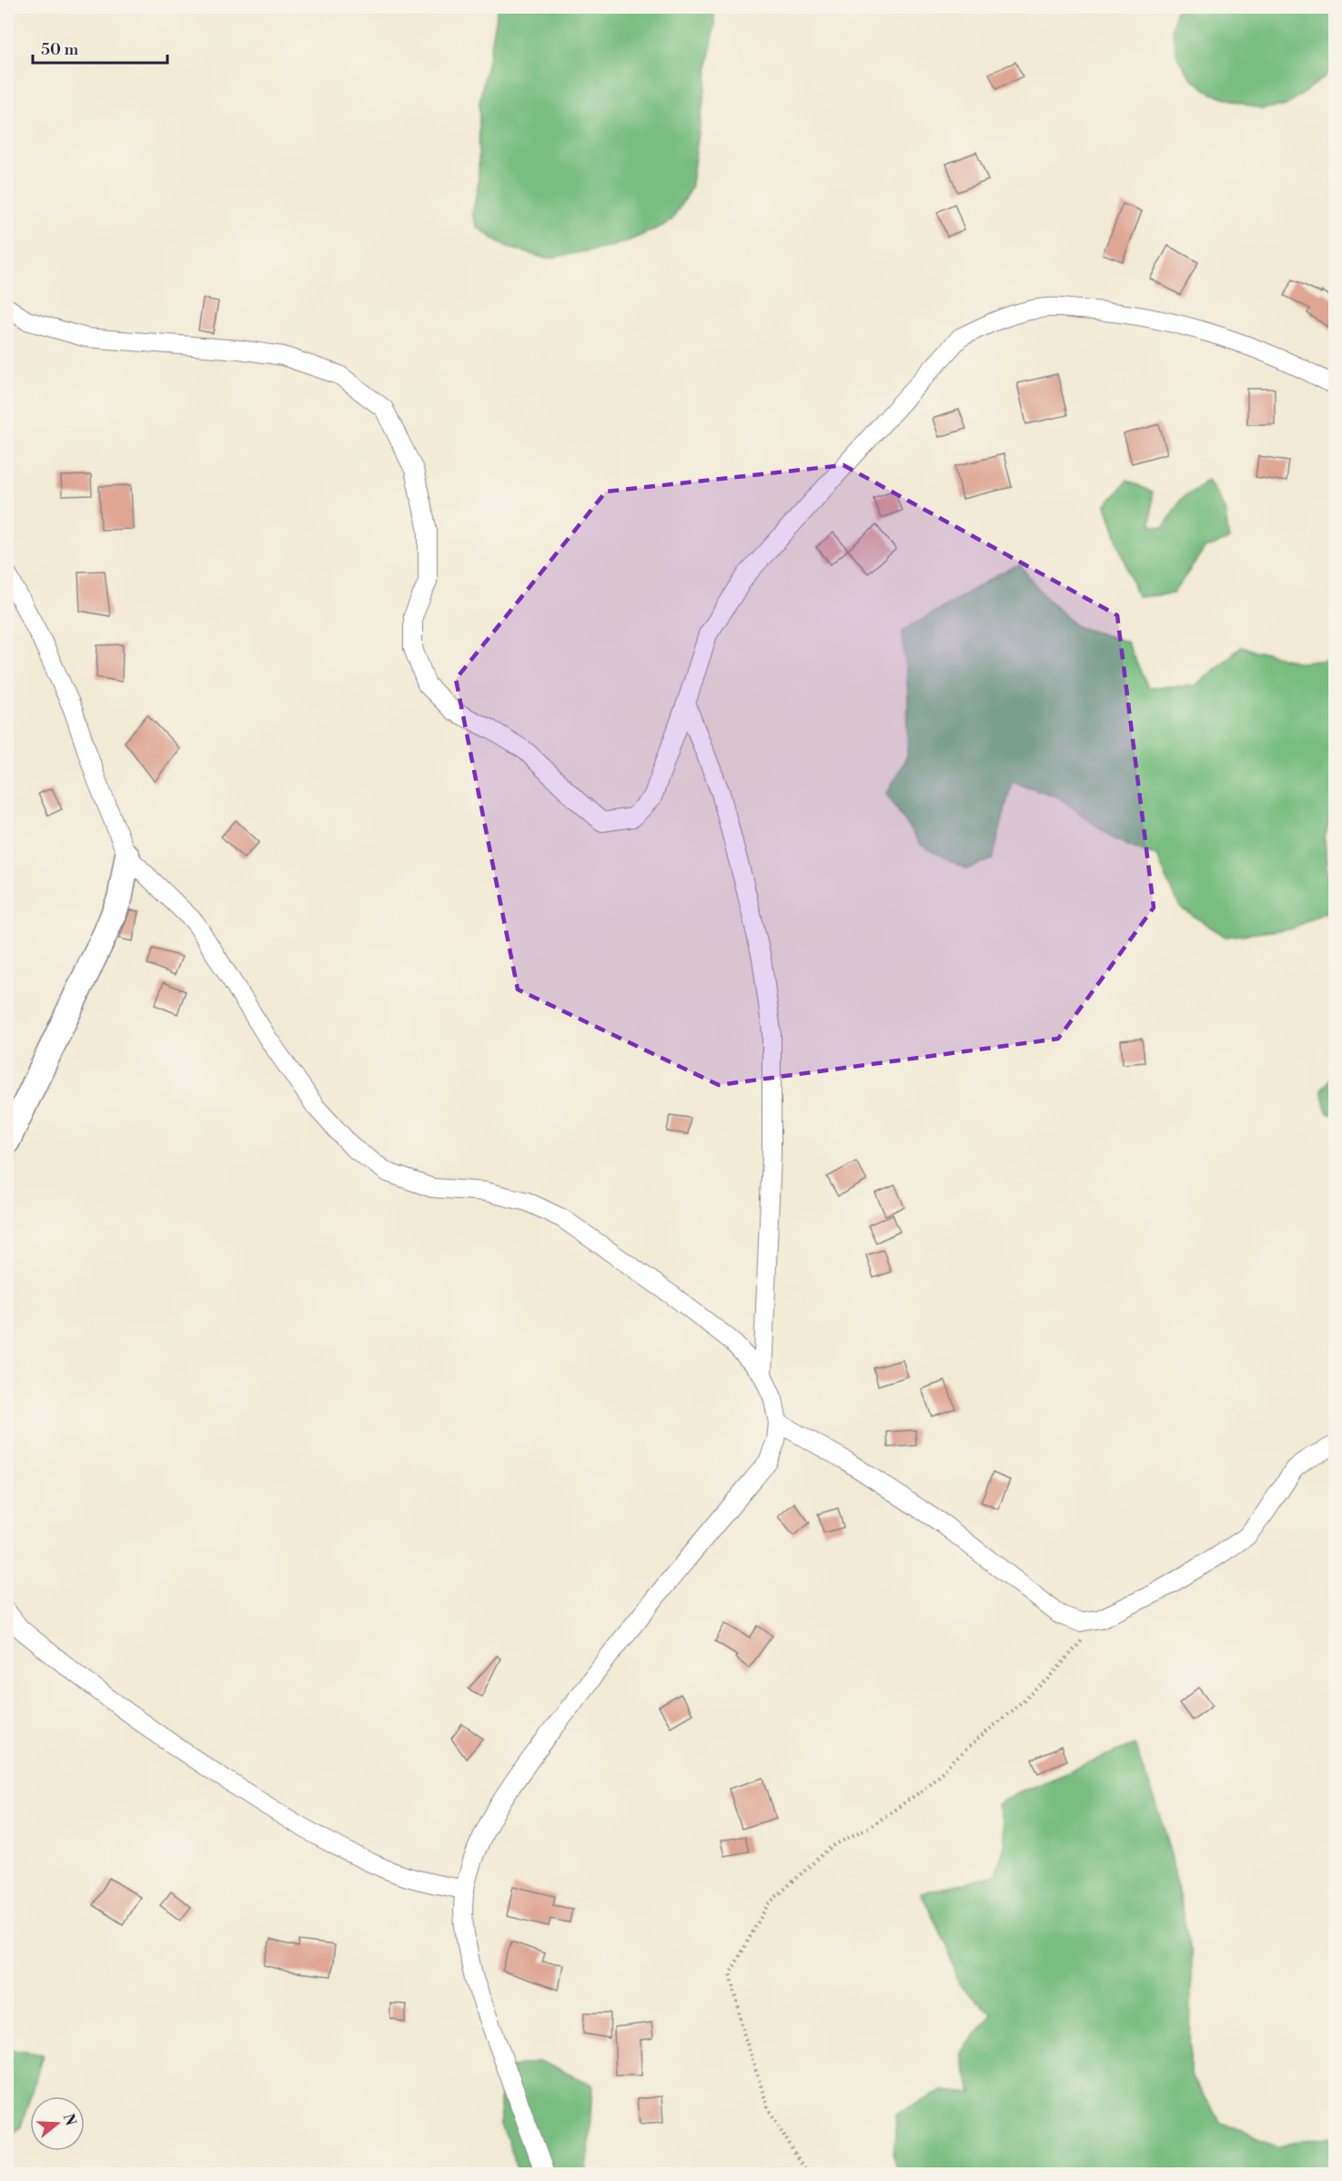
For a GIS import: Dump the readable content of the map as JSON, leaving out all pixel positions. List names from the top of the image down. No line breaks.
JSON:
{"scale_bar":"50 m","north":"right"}
